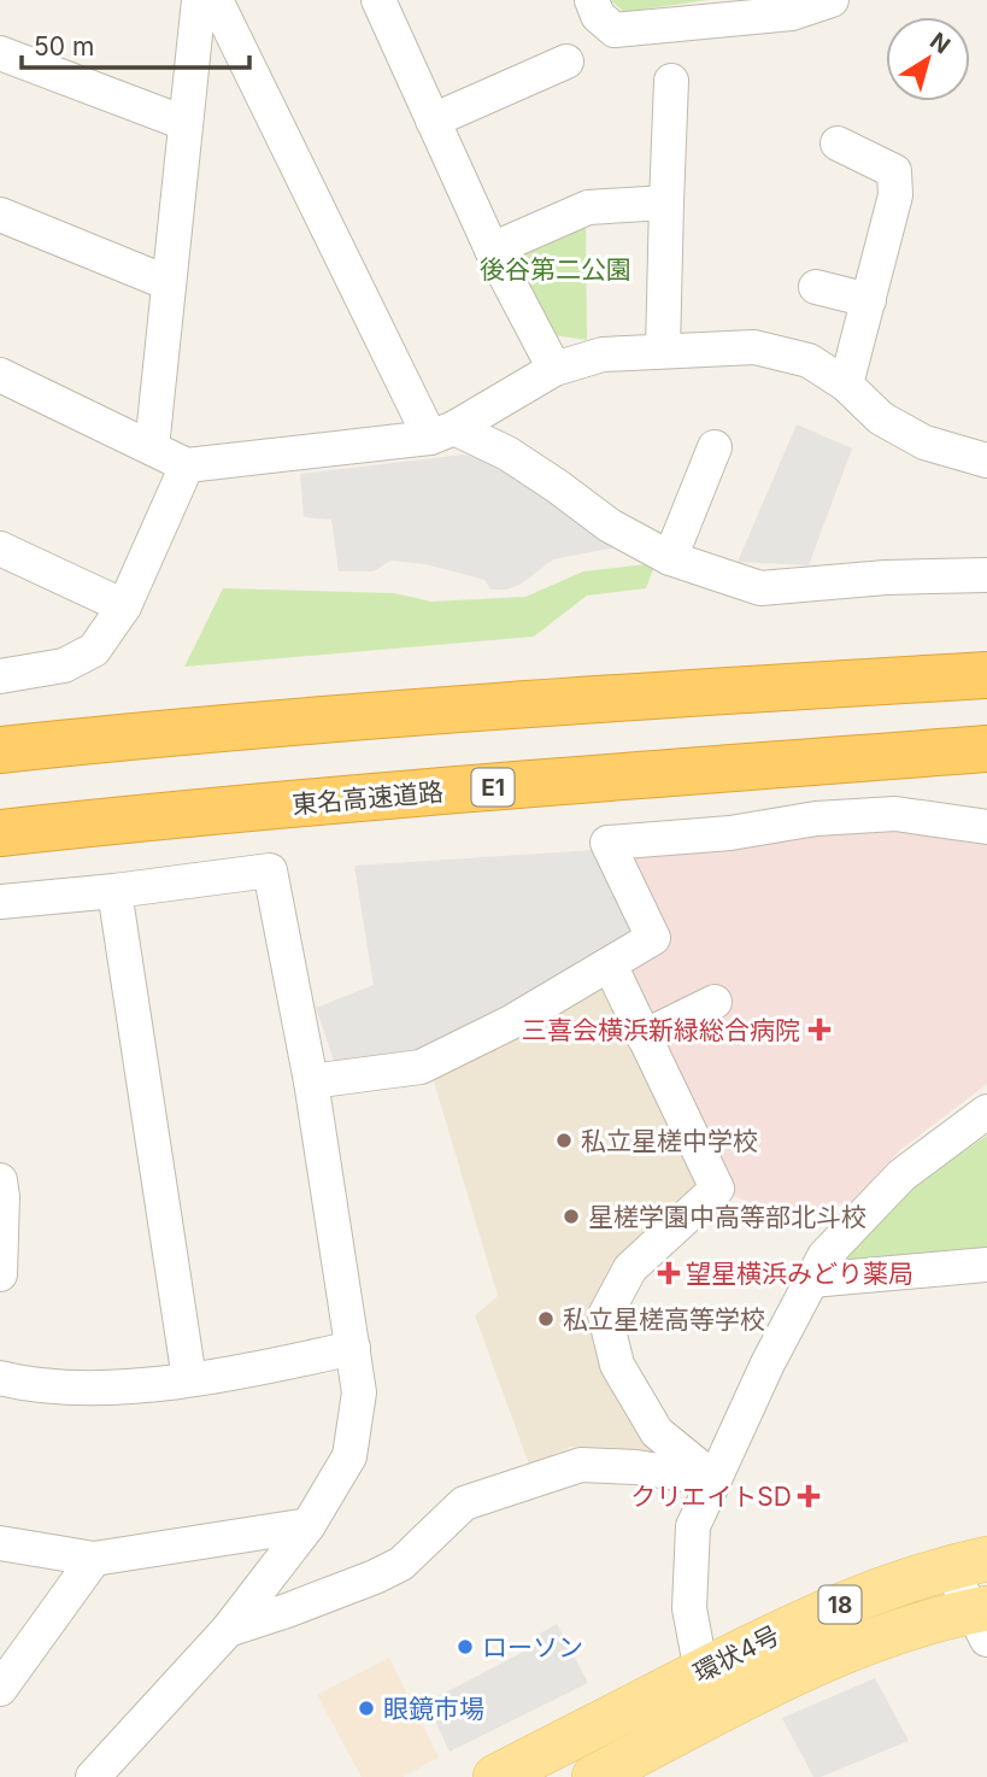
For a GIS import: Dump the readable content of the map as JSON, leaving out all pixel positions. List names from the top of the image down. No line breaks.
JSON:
{"streets":{"highway":["E1","東名高速道路"],"main road":["18","環状4号"]},"parks":["後谷第二公園"],"places":{"health":["三喜会横浜新緑総合病院","望星横浜みどり薬局","クリエイトSD"],"other":["私立星槎中学校","星槎学園中高等部北斗校","私立星槎高等学校","ローソン","眼鏡市場"]},"scale_bar":"50 m","north":"top right"}
